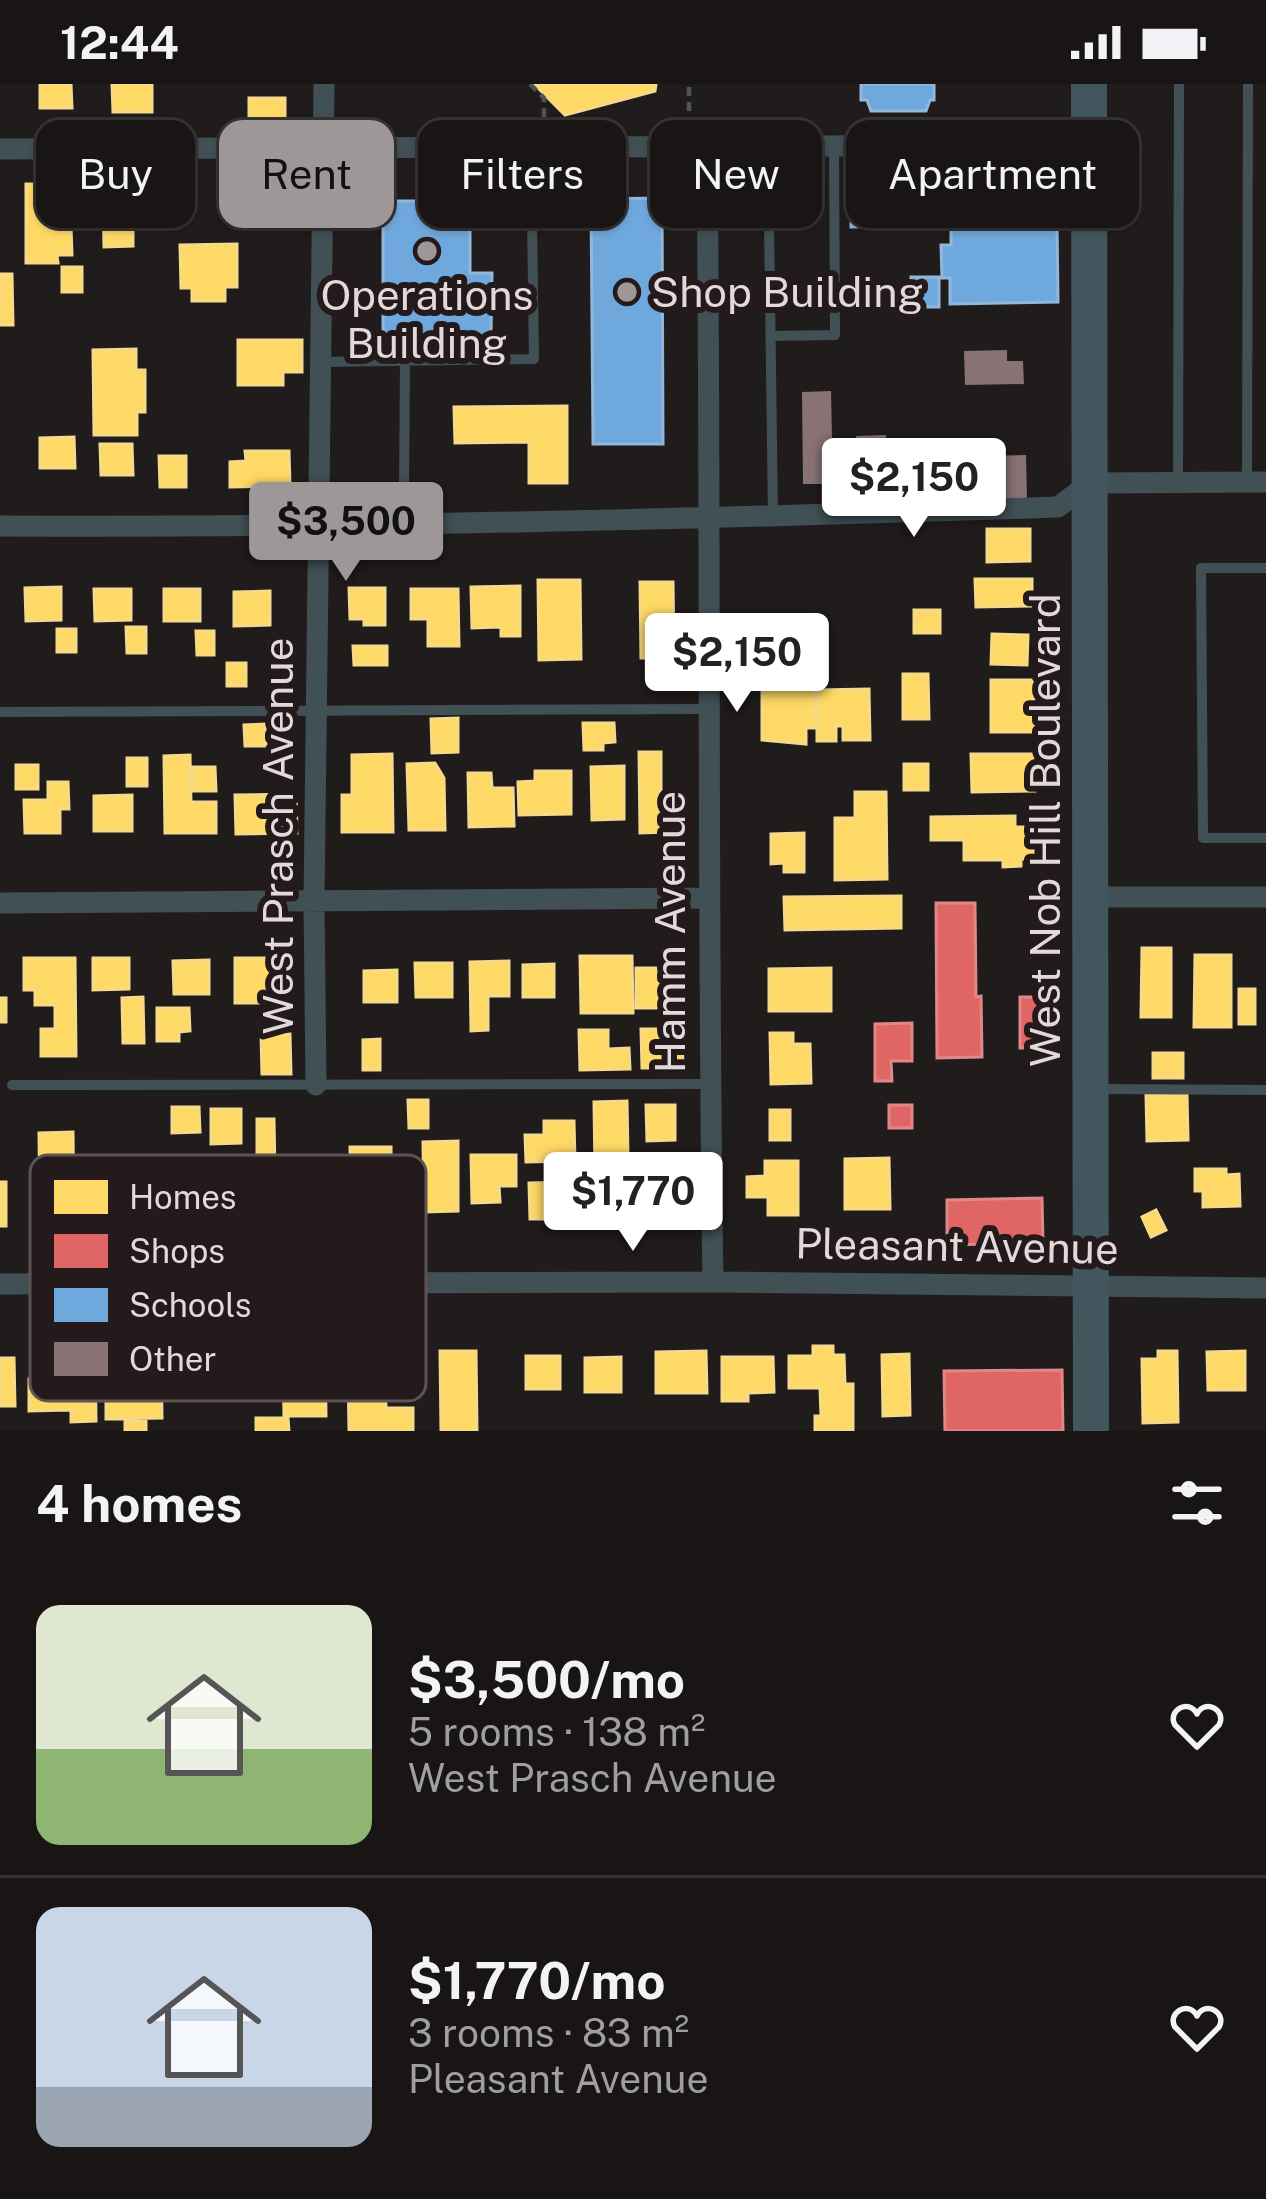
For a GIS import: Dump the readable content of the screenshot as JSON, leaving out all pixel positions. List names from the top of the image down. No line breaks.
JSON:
{"streets":{"main road":["West Nob Hill Boulevard"],"street":["West Prasch Avenue","Hamm Avenue","Pleasant Avenue"]},"crossings":[["West Nob Hill Boulevard","Pleasant Avenue"],["Hamm Avenue","Pleasant Avenue"]],"places":["Operations Building","Shop Building"],"legend":["Homes","Shops","Schools","Other"],"page":{"status":"12:44","chip":["Buy","Rent","Filters","New","Apartment"],"price":["$2,150","$3,500","$2,150","$1,770"],"heading":"4 homes","list":[{"name":"$3,500/mo","note":"5 rooms · 138 m² · West Prasch Avenue"},{"name":"$1,770/mo","note":"3 rooms · 83 m² · Pleasant Avenue"}]}}
